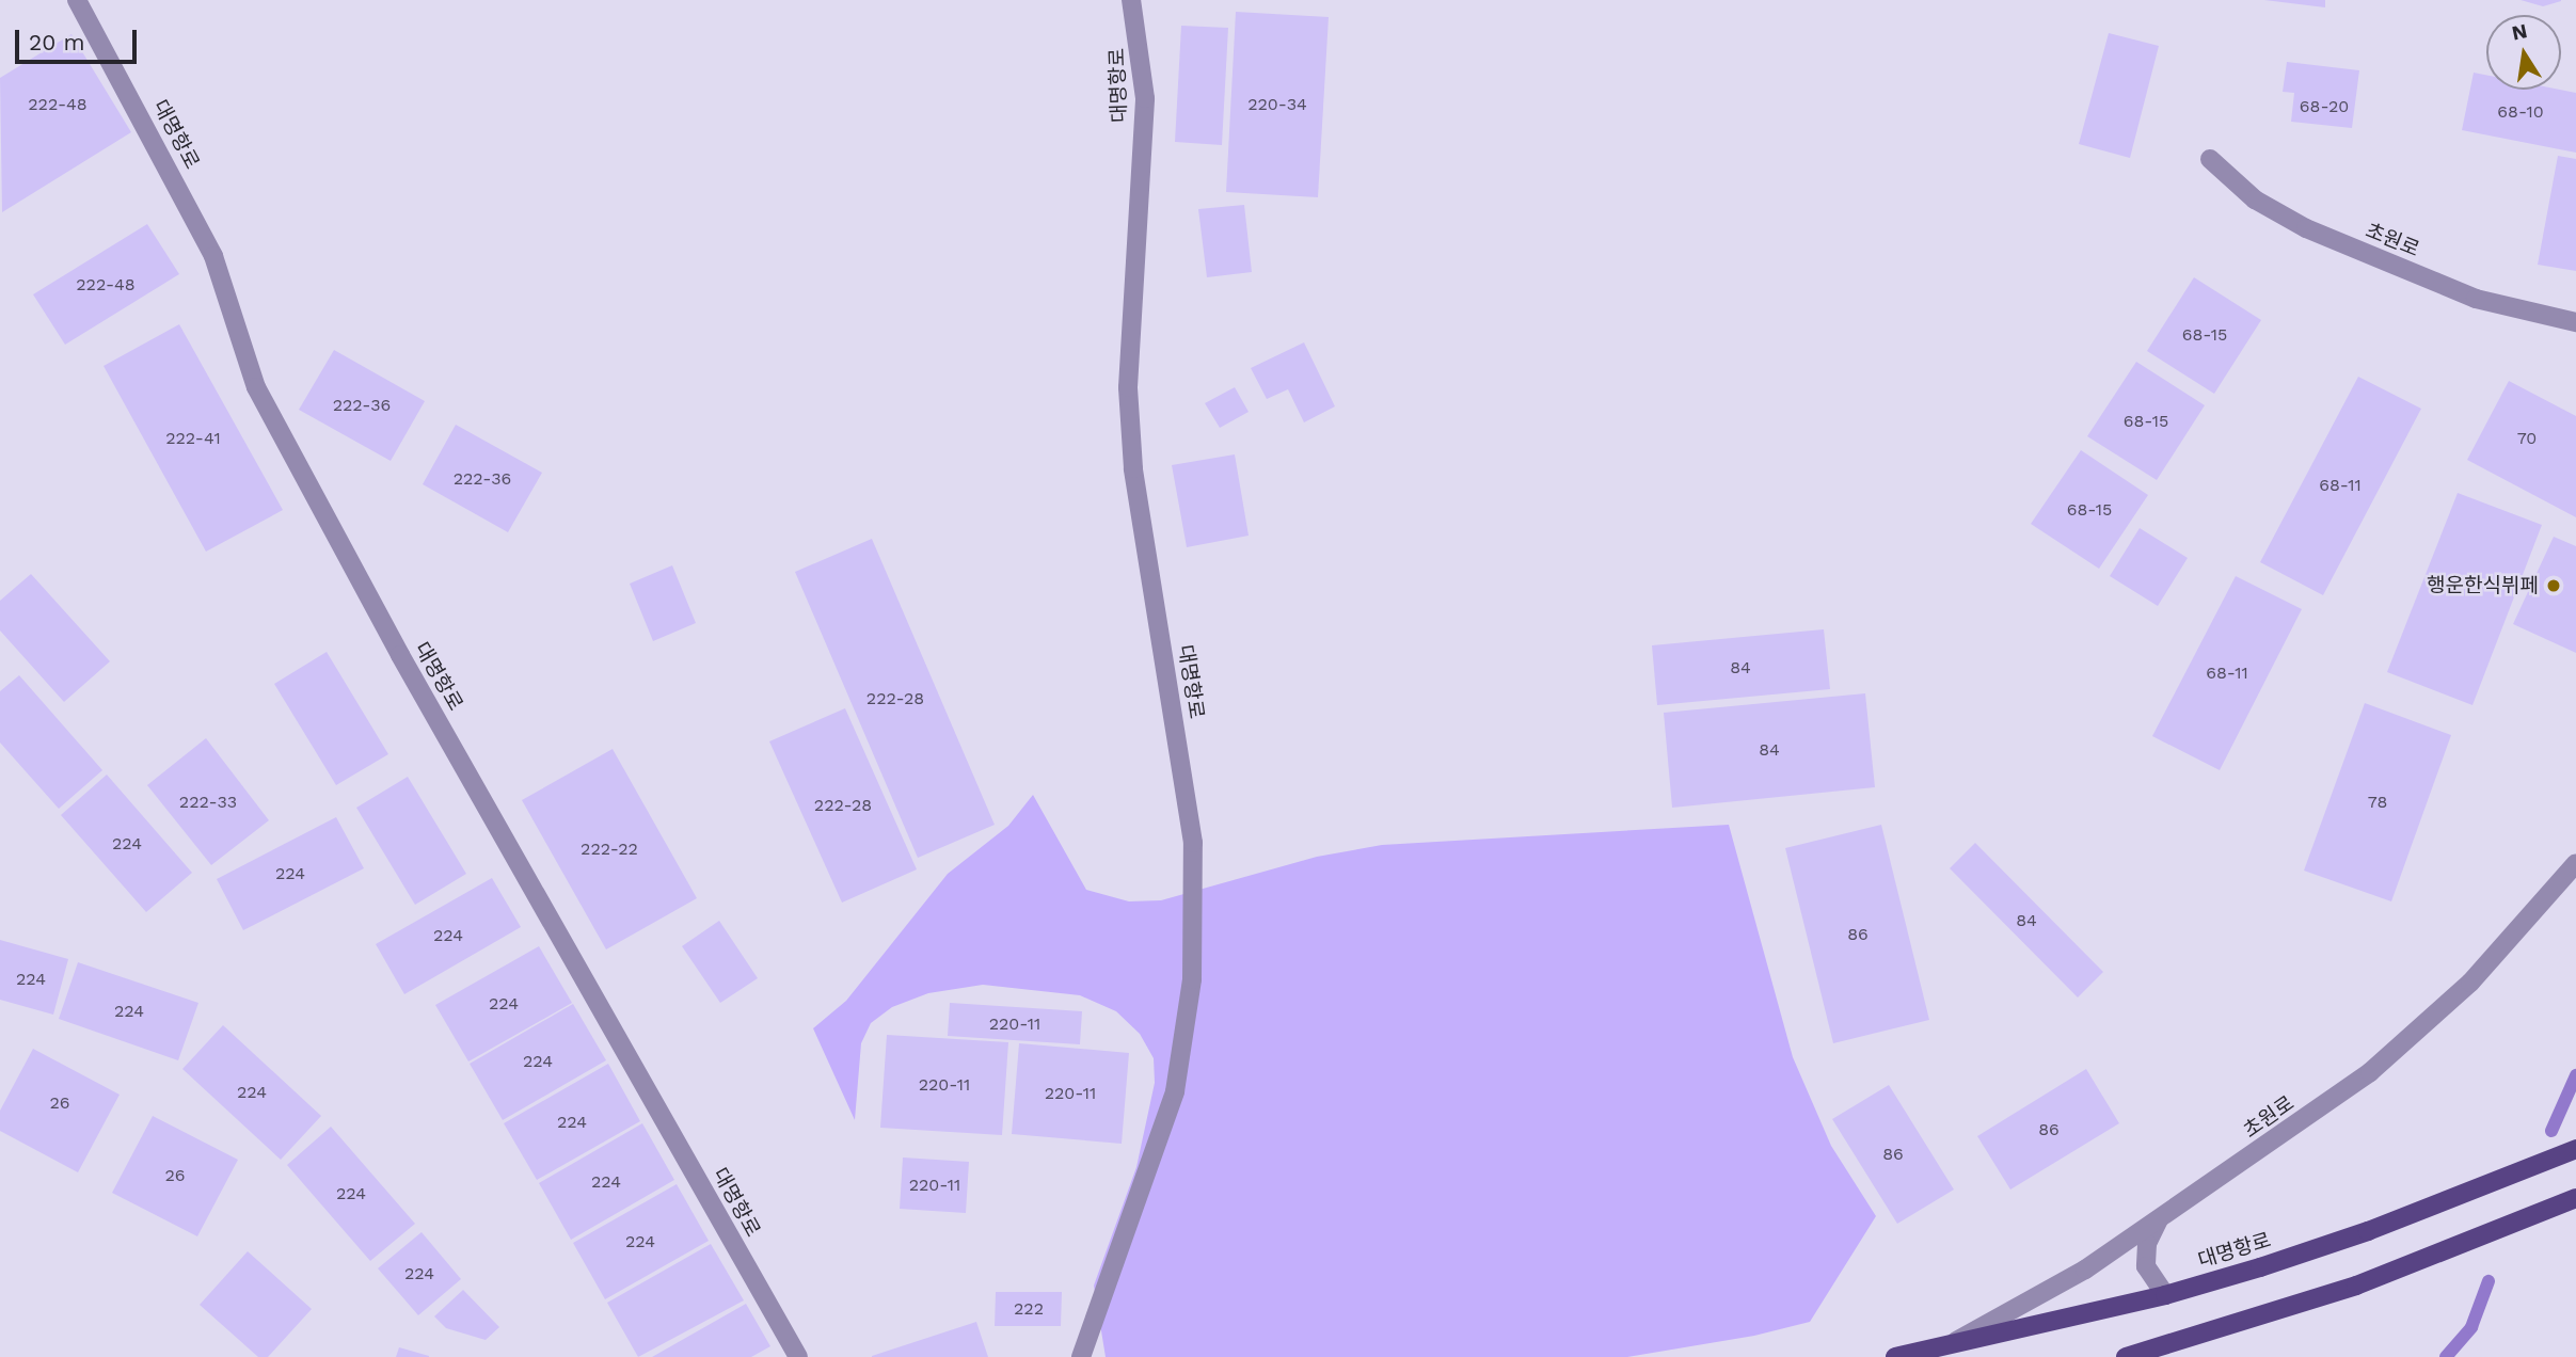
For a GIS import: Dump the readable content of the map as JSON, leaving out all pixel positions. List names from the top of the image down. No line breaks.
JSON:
{"streets":{"main road":["대명항로"],"street":["초원로"]},"crossings":[["대명항로","초원로"]],"places":["행운한식뷔페"],"house_numbers":["222-48","220-34","68-20","68-10","222-48","68-15","222-36","68-15","222-41","70","222-36","68-11","68-15","84","68-11","222-28","84","222-33","78","222-28","224","222-22","224","84","86","224","224","224","224","220-11","224","220-11","224","220-11","26","224","86","86","26","224","220-11","224","224","224","222"],"scale_bar":"20 m","north":"top"}
